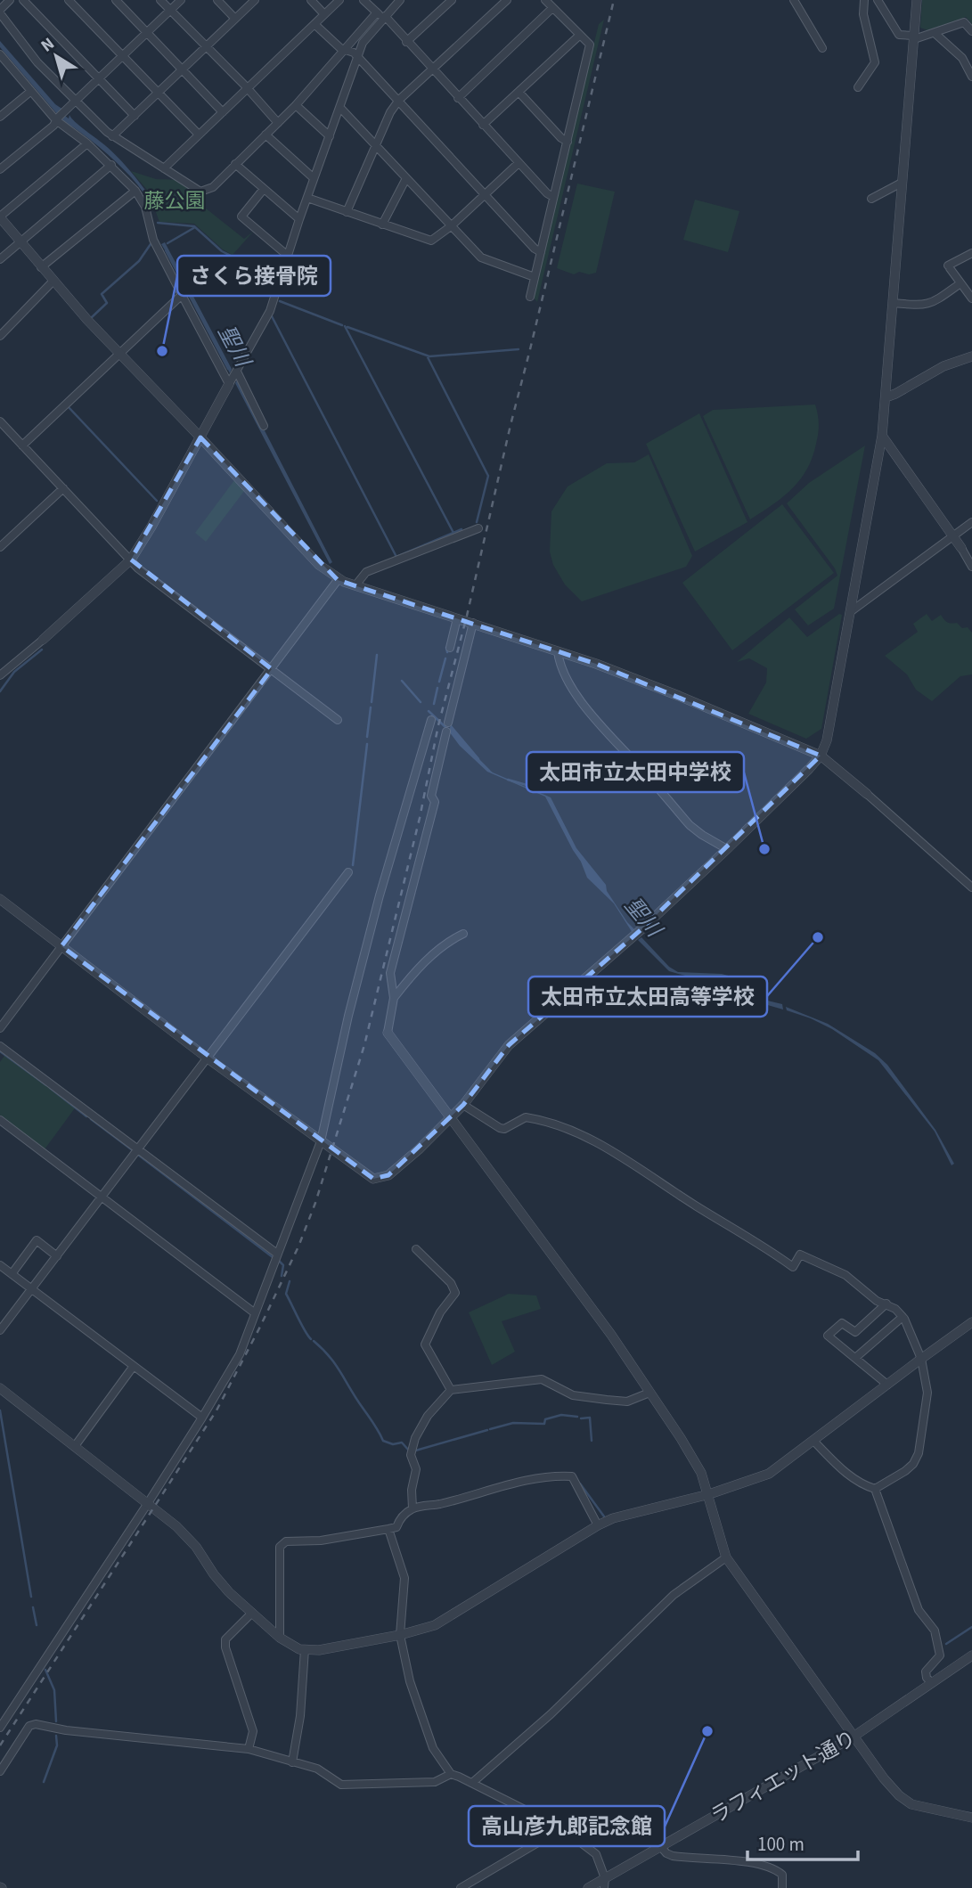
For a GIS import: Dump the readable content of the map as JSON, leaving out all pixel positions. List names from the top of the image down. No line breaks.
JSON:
{"streets":{"street":["ラフィエット通り"]},"water":["聖川"],"parks":["藤公園"],"places":["さくら接骨院","太田市立太田中学校","太田市立太田高等学校","高山彦九郎記念館"],"scale_bar":"100 m","north":"top left"}
